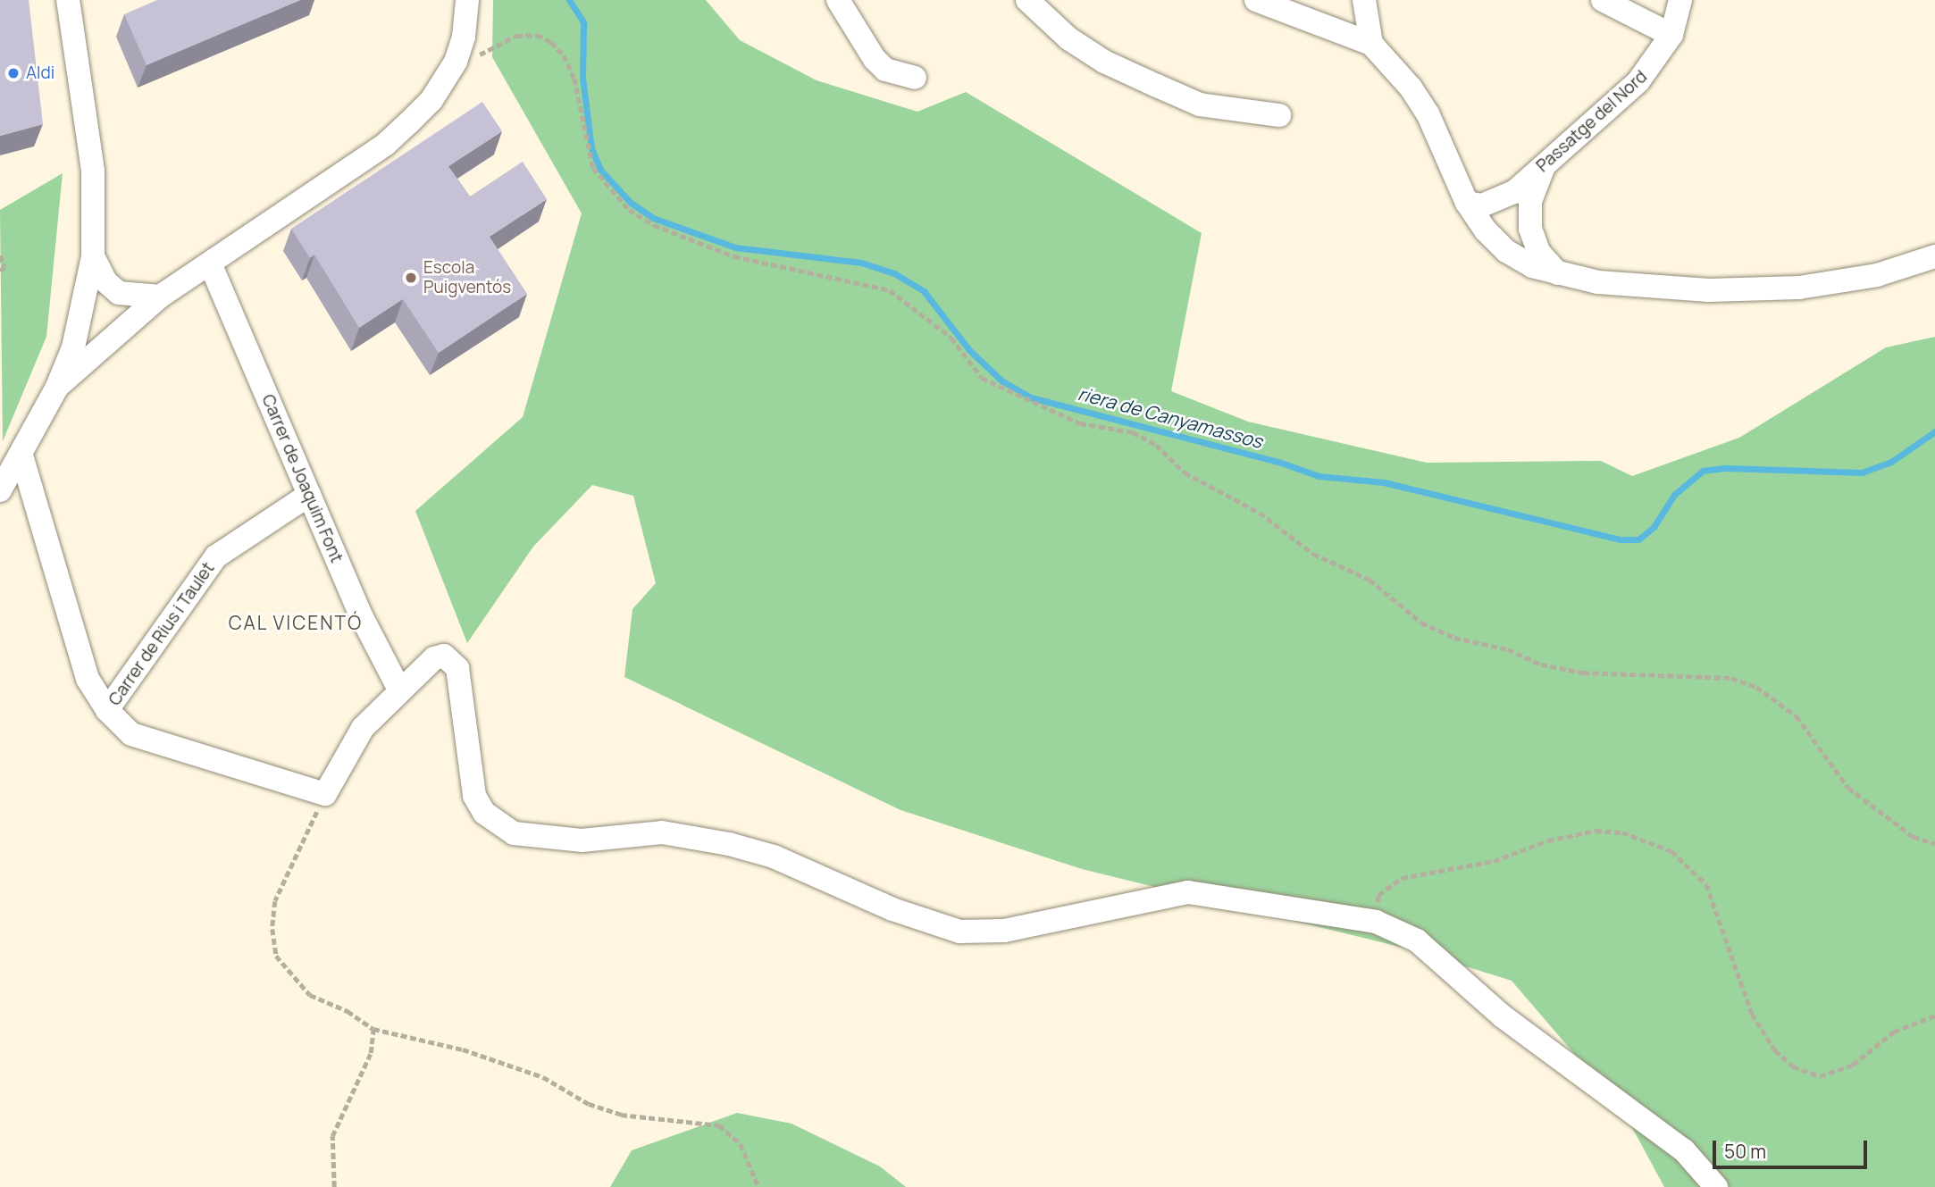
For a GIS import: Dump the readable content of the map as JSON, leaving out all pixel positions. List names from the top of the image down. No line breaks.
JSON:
{"streets":{"street":["Passatge del Nord","Carrer de Joaquim Font","Carrer de Rius i Taulet"]},"crossings":[["Carrer de Joaquim Font","Carrer de Rius i Taulet"]],"districts":["CAL VICENTÓ"],"water":["riera de Canyamassos"],"places":["Aldi","Escola Puigventós"],"scale_bar":"50 m"}
